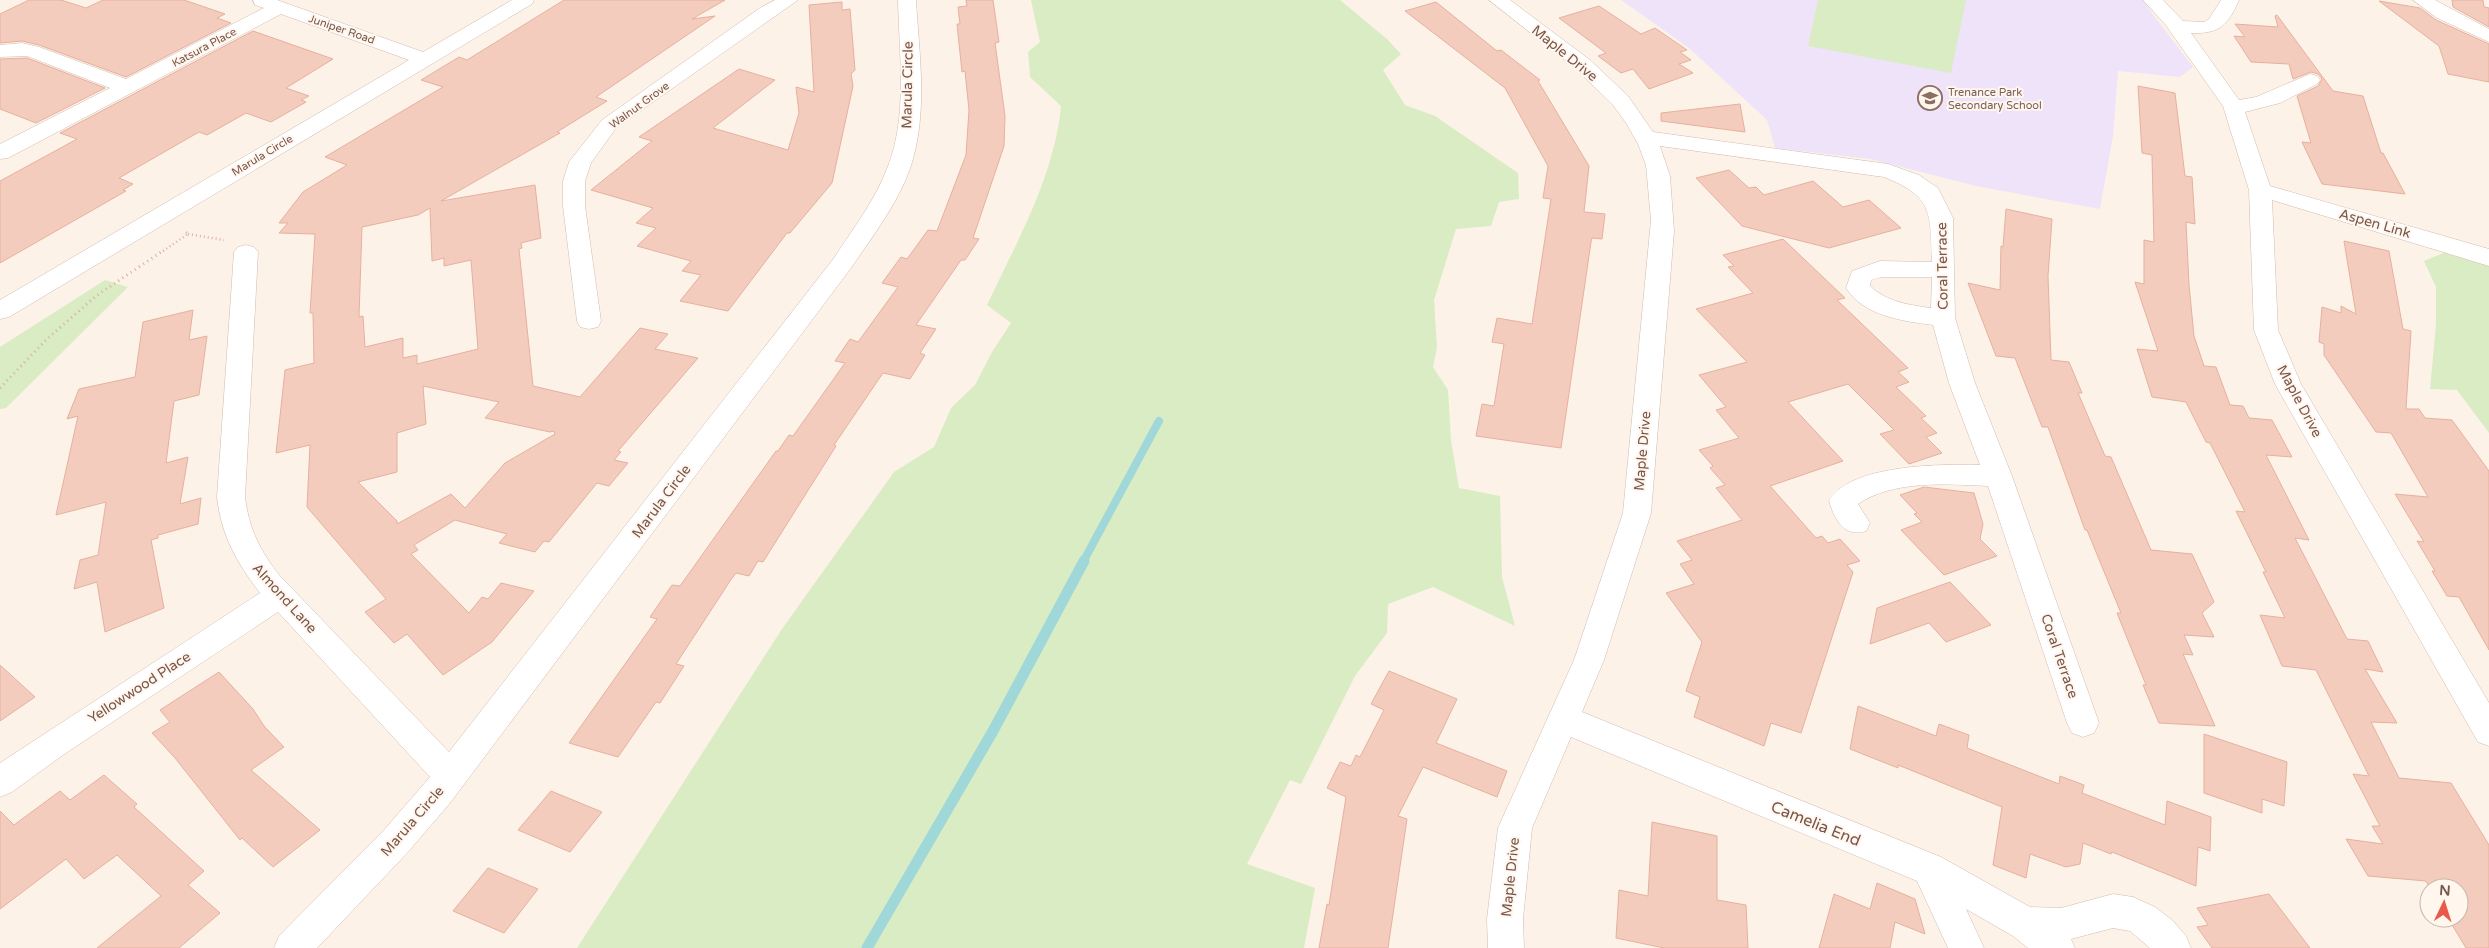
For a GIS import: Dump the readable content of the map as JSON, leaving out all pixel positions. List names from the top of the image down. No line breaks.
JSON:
{"streets":{"street":["Juniper Road","Katsura Place","Maple Drive","Marula Circle","Walnut Grove","Aspen Link","Coral Terrace","Almond Lane","Yellowwood Place","Camelia End"]},"crossings":[["Juniper Road","Katsura Place"],["Juniper Road","Marula Circle"],["Maple Drive","Aspen Link"],["Maple Drive","Coral Terrace"],["Maple Drive","Camelia End"],["Marula Circle","Almond Lane"],["Almond Lane","Yellowwood Place"]],"places":{"school or university":["Trenance Park Secondary School"]},"north":"top"}
